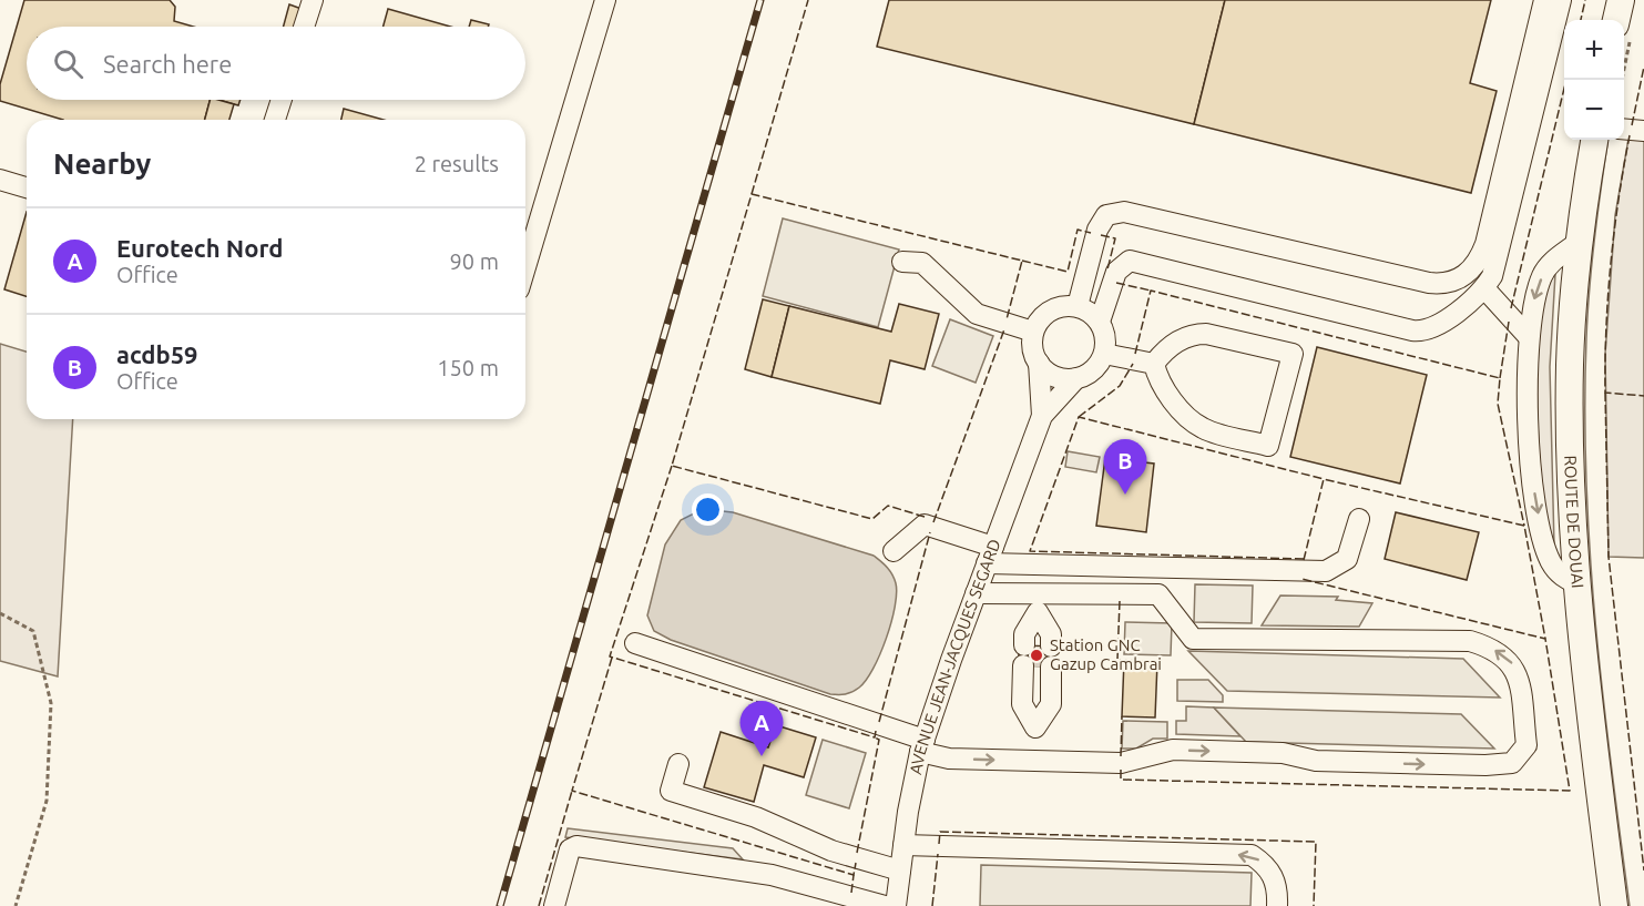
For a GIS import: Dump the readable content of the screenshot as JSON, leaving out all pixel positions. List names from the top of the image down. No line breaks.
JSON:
{"streets":{"main road":["ROUTE DE DOUAI"],"street":["AVENUE JEAN-JACQUES SEGARD"]},"places":["Station GNC Gazup Cambrai"],"page":{"map_buttons":["+","−"],"search":"Search here","heading":["Nearby","2 results"],"list":[{"mark":"A","name":"Eurotech Nord","note":"Office","value":"90 m"},{"mark":"B","name":"acdb59","note":"Office","value":"150 m"}],"pins":["B","A"]}}
